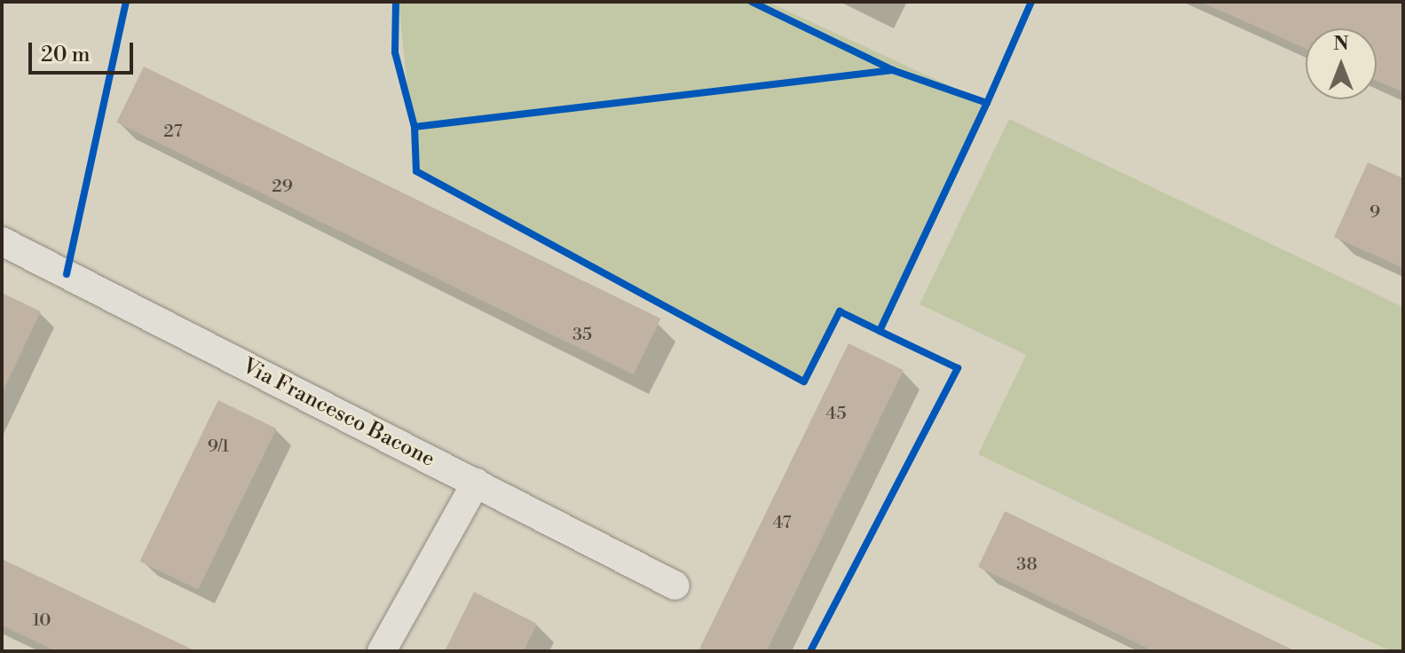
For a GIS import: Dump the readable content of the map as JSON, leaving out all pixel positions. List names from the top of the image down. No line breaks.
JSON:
{"streets":{"street":["Via Francesco Bacone"]},"house_numbers":["27","29","9","35","45","9/1","47","38","10"],"scale_bar":"20 m","north":"top"}
